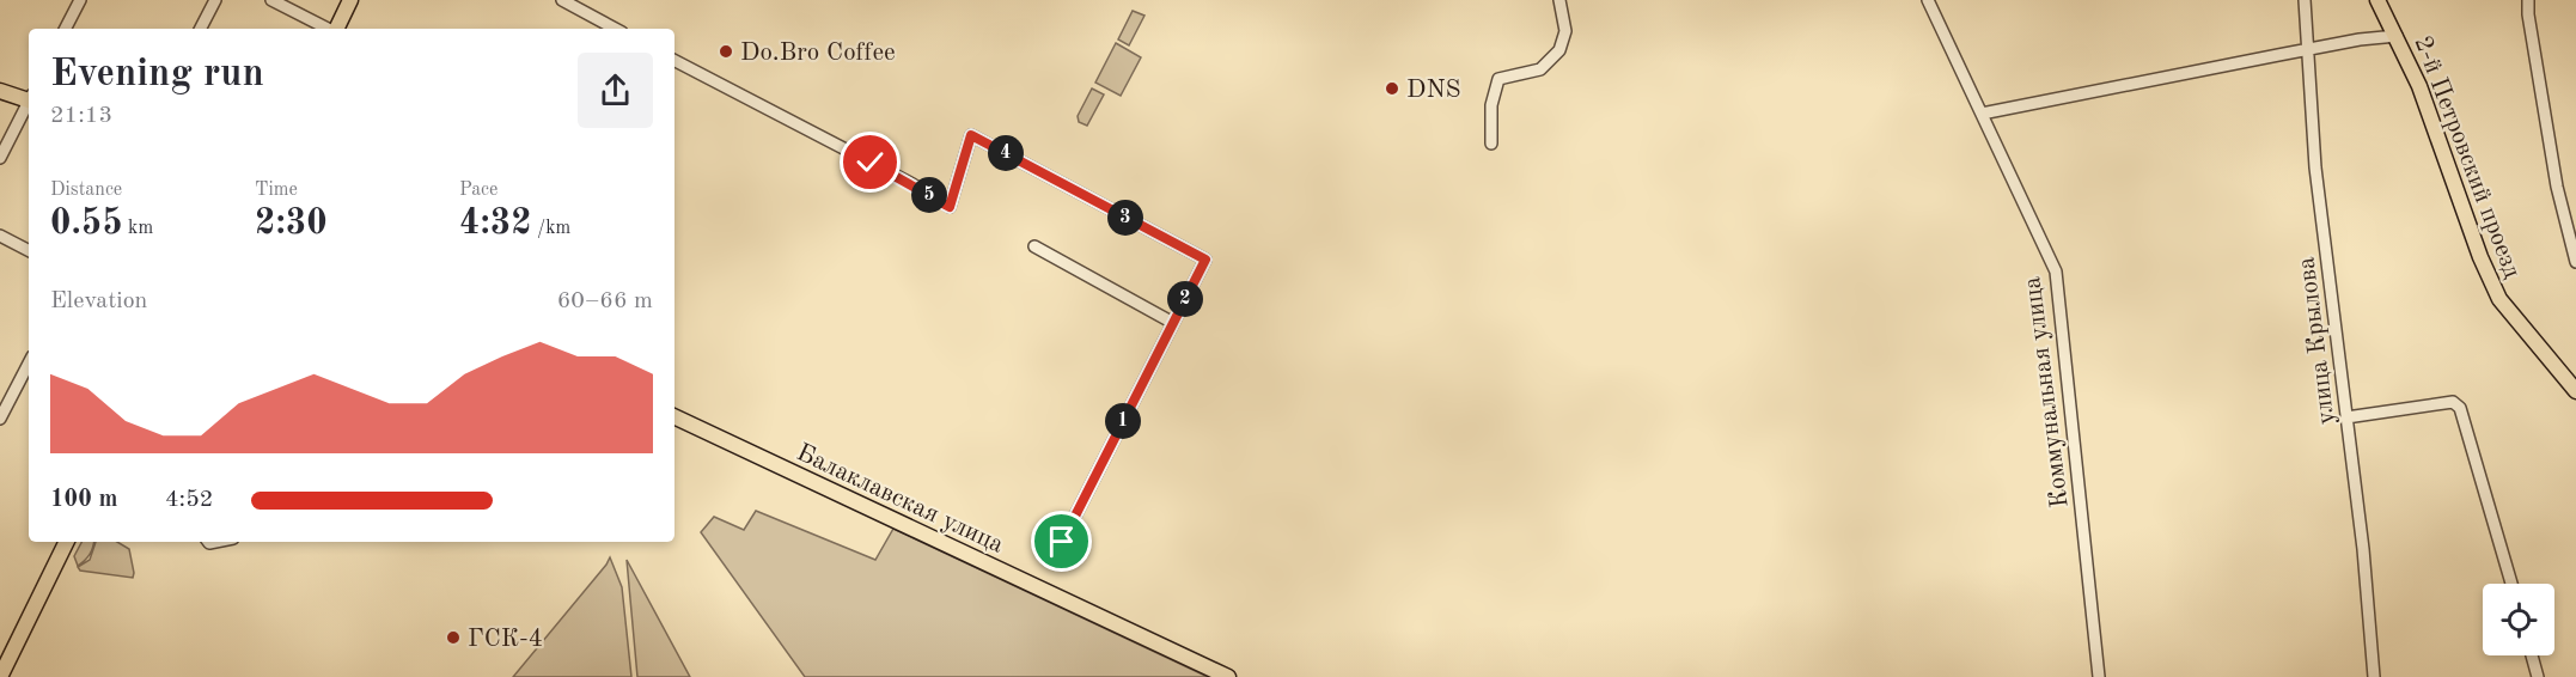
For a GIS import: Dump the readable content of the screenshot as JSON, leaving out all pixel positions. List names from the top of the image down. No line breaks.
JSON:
{"streets":{"main road":["2-й Петровский проезд","Балаклавская улица"],"street":["улица Крылова","Коммунальная улица"]},"places":["Do.Bro Coffee","DNS","ГСК-4"],"page":{"heading":["Evening run","21:13"],"pins":["4","5","3","2","1"],"stats":[["Distance","0.55 km"],["Time","2:30"],["Pace","4:32 /km"]],"chart":["Elevation","60–66 m"],"list":[{"name":"100 m","note":"4:52"}]}}
